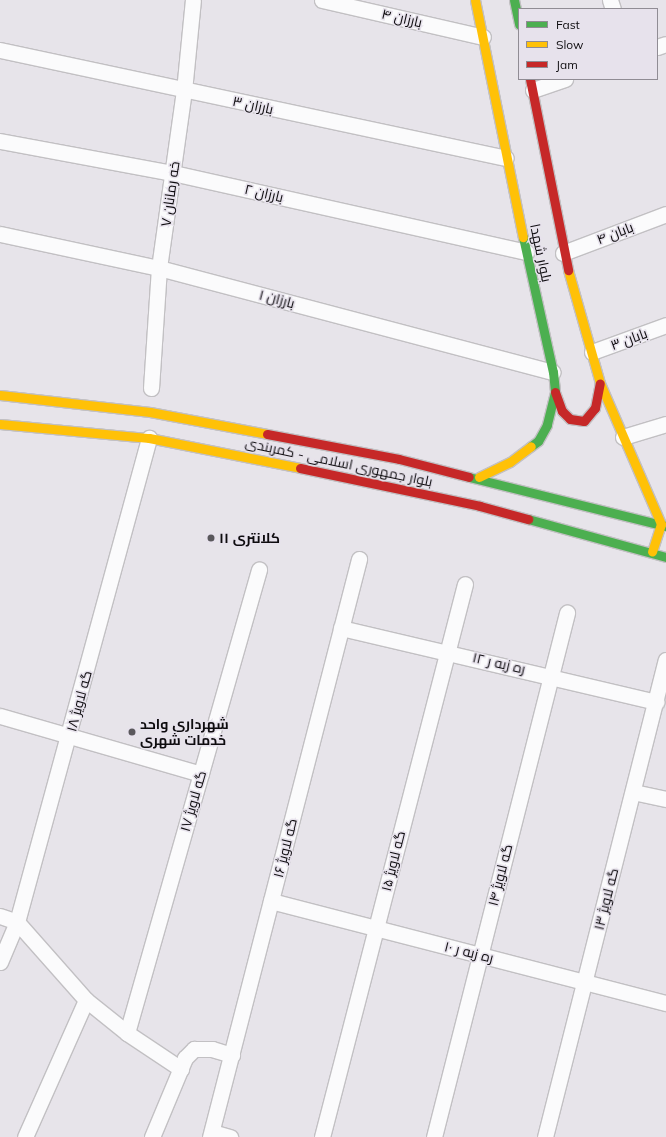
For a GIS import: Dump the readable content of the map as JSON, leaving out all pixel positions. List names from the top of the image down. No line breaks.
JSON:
{"streets":{"main road":["بلوار شهدا","بلوار جمهوری اسلامی - کمربندی"],"street":["بارزان ۴","بارزان ۳","بارزان ۲","خه رمانان ۷","بابان ۴","بارزان ۱","بابان ۳","ره زبه ر ۱۲","گه لاویژ ۱۸","گه لاویژ ۱۷","۱۶ گه لاویژ","گه لاویژ ۱۵","گه لاویژ ۱۴","گه لاویژ ۱۳","ره زبه ر ۱۰"]},"crossings":[["بارزان ۴","بلوار شهدا"],["بارزان ۳","خه رمانان ۷"],["بارزان ۳","بلوار شهدا"],["بارزان ۲","خه رمانان ۷"],["بارزان ۲","بلوار شهدا"],["خه رمانان ۷","بارزان ۱"],["بابان ۴","بلوار شهدا"],["بلوار شهدا","بارزان ۱"],["بلوار شهدا","بابان ۳"],["بلوار شهدا","بلوار جمهوری اسلامی - کمربندی"],["بلوار جمهوری اسلامی - کمربندی","گه لاویژ ۱۸"],["ره زبه ر ۱۲","۱۶ گه لاویژ"],["ره زبه ر ۱۲","گه لاویژ ۱۵"],["ره زبه ر ۱۲","گه لاویژ ۱۴"],["ره زبه ر ۱۲","گه لاویژ ۱۳"],["۱۶ گه لاویژ","ره زبه ر ۱۰"],["گه لاویژ ۱۵","ره زبه ر ۱۰"],["گه لاویژ ۱۴","ره زبه ر ۱۰"],["گه لاویژ ۱۳","ره زبه ر ۱۰"]],"places":["کلانتری ۱۱","شهرداری واحد خدمات شهری"],"legend":["Fast","Slow","Jam"]}
